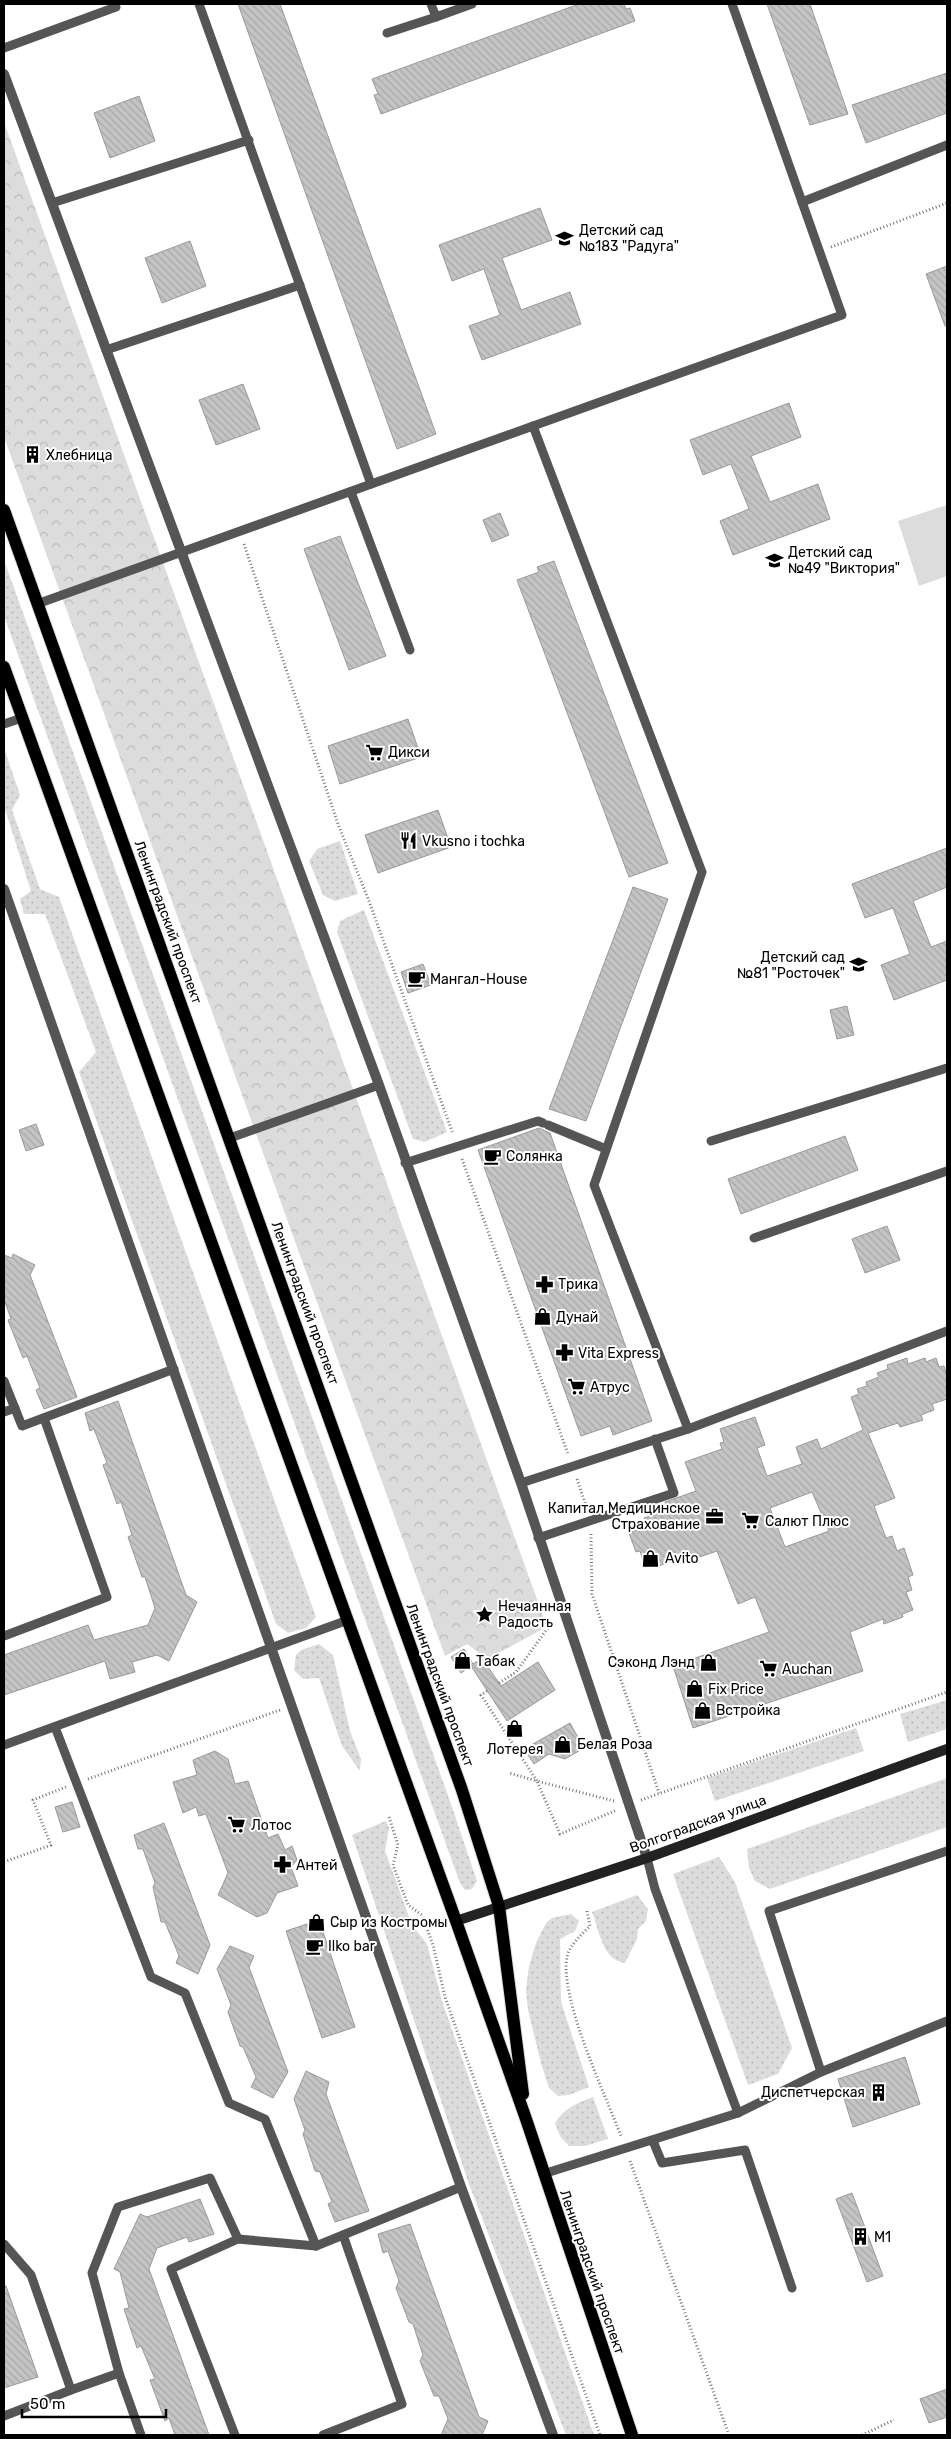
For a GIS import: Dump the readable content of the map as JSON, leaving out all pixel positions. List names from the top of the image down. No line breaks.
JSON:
{"streets":{"main road":["Ленинградский проспект"],"street":["Волгоградская улица"]},"crossings":[["Ленинградский проспект","Волгоградская улица"]],"places":{"school or university":["Детский сад №183 \"Радуга\"","Детский сад №49 \"Виктория\"","Детский сад №81 \"Росточек\""],"building":["Хлебница","Диспетчерская","М1"],"supermarket":["Дикси","Атрус","Салют Плюс","Auchan","Лотос"],"restaurant":["Vkusno i tochka"],"cafe":["Мангал-House","Солянка","Ilko bar"],"pharmacy":["Трика","Vita Express","Антей"],"shop":["Дунай","Avito","Табак","Сэконд Лэнд","Fix Price","Встройка","Лотерея","Белая Роза","Сыр из Костромы"],"office":["Капитал Медицинское Страхование"],"place":["Нечаянная Радость"]},"scale_bar":"50 m"}
